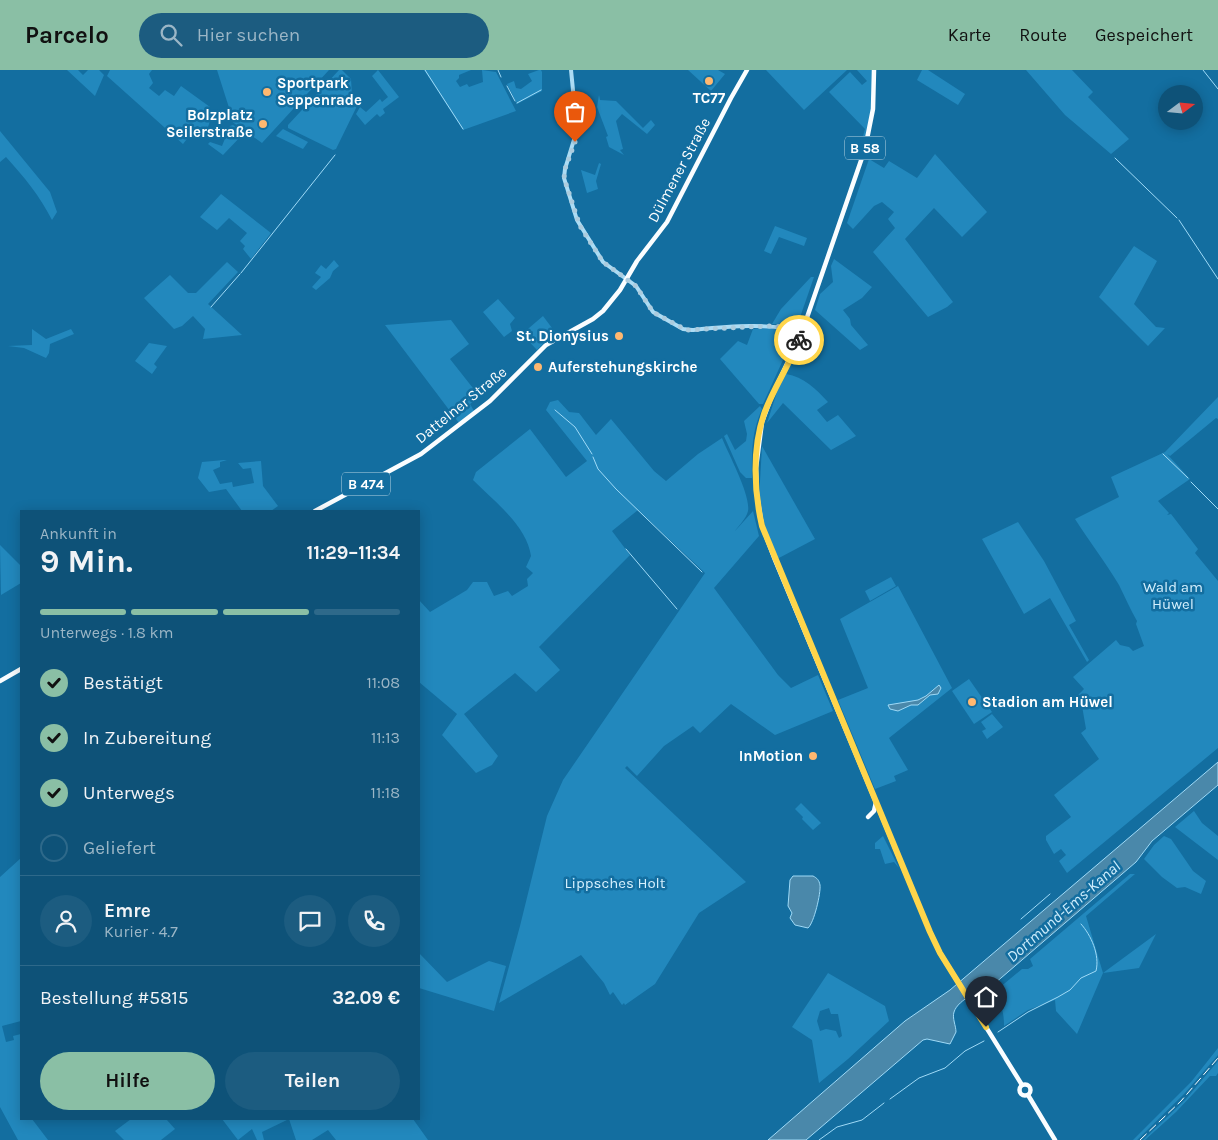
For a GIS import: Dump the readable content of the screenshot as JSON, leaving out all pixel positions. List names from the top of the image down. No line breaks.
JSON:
{"streets":{"main road":["B 58","Dülmener Straße","Dattelner Straße","B 474"]},"crossings":[["Dülmener Straße","Dattelner Straße"]],"water":["Dortmund-Ems-Kanal"],"parks":["Wald am Hüwel","Lippsches Holt"],"places":["TC77","Sportpark Seppenrade","Bolzplatz Seilerstraße","St. Dionysius","Auferstehungskirche","Stadion am Hüwel","InMotion"],"north":"right","page":{"header":"Parcelo","search":"Hier suchen","nav":["Karte","Route","Gespeichert"],"heading":["9 Min.","Ankunft in","11:29–11:34"],"panel":["Emre","Kurier · 4.7","Bestellung #5815","32.09 €"],"bar":"Unterwegs · 1.8 km","list":[["Bestätigt","11:08"],["In Zubereitung","11:13"],["Unterwegs","11:18"],"Geliefert"],"buttons":["Hilfe","Teilen"]}}
